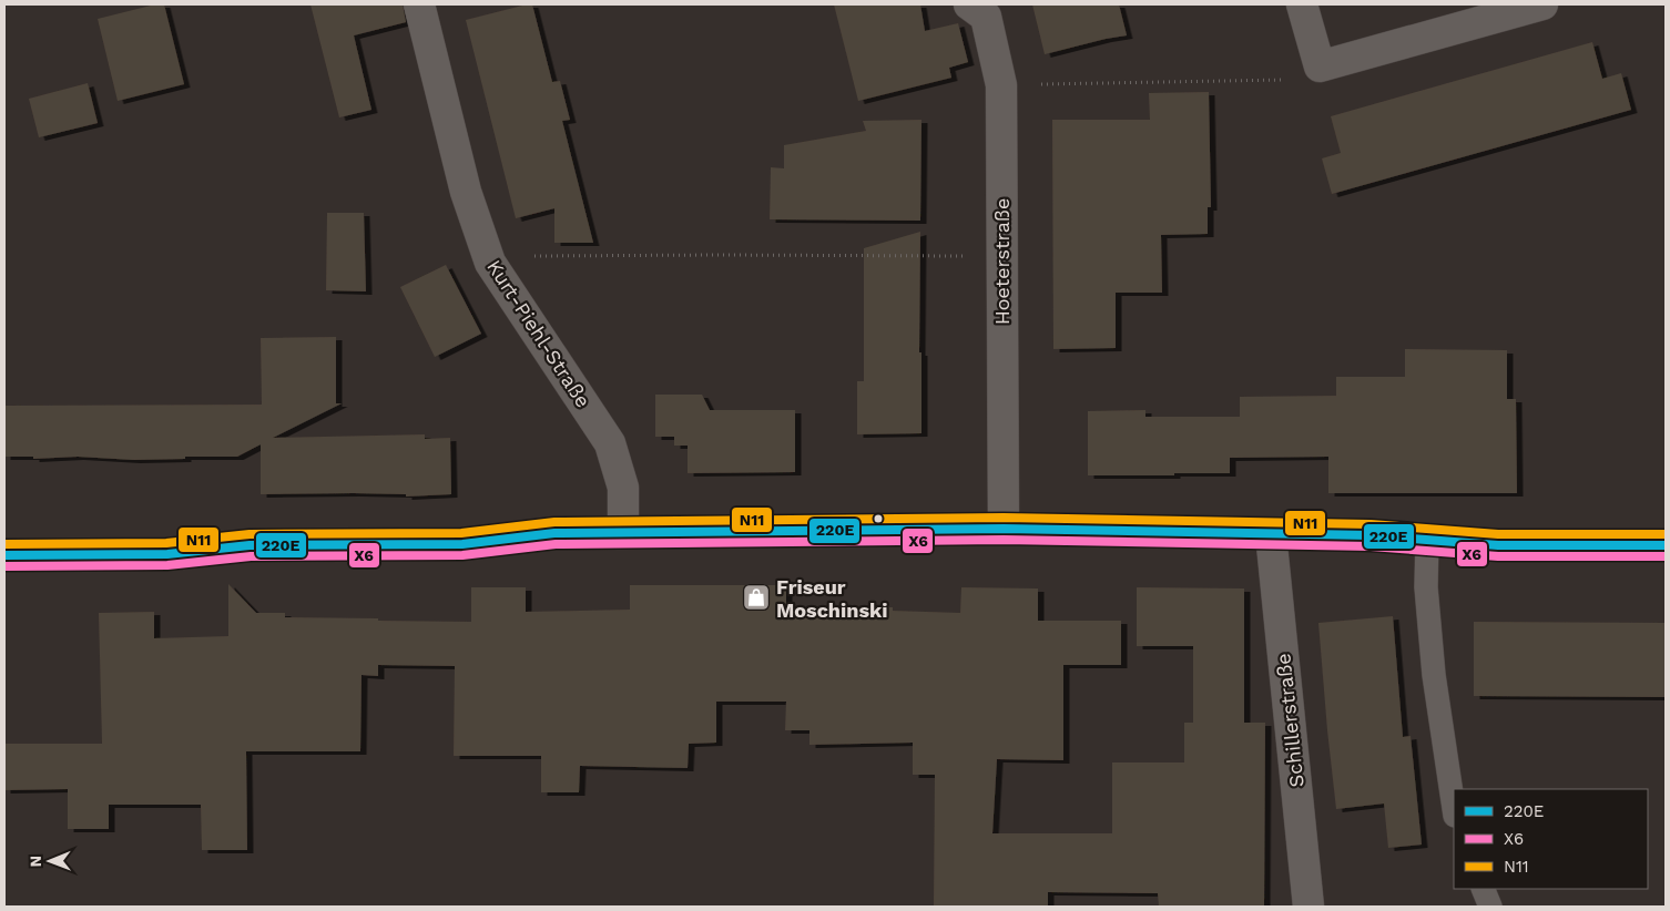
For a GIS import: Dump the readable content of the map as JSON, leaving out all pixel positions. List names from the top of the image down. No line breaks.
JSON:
{"streets":{"street":["Hoeterstraße","Kurt-Piehl-Straße","Schillerstraße"]},"places":{"shop":["Friseur Moschinski"]},"lines":["transit line N11","transit line 220E","transit line X6"],"legend":["220E","X6","N11"],"north":"left"}
